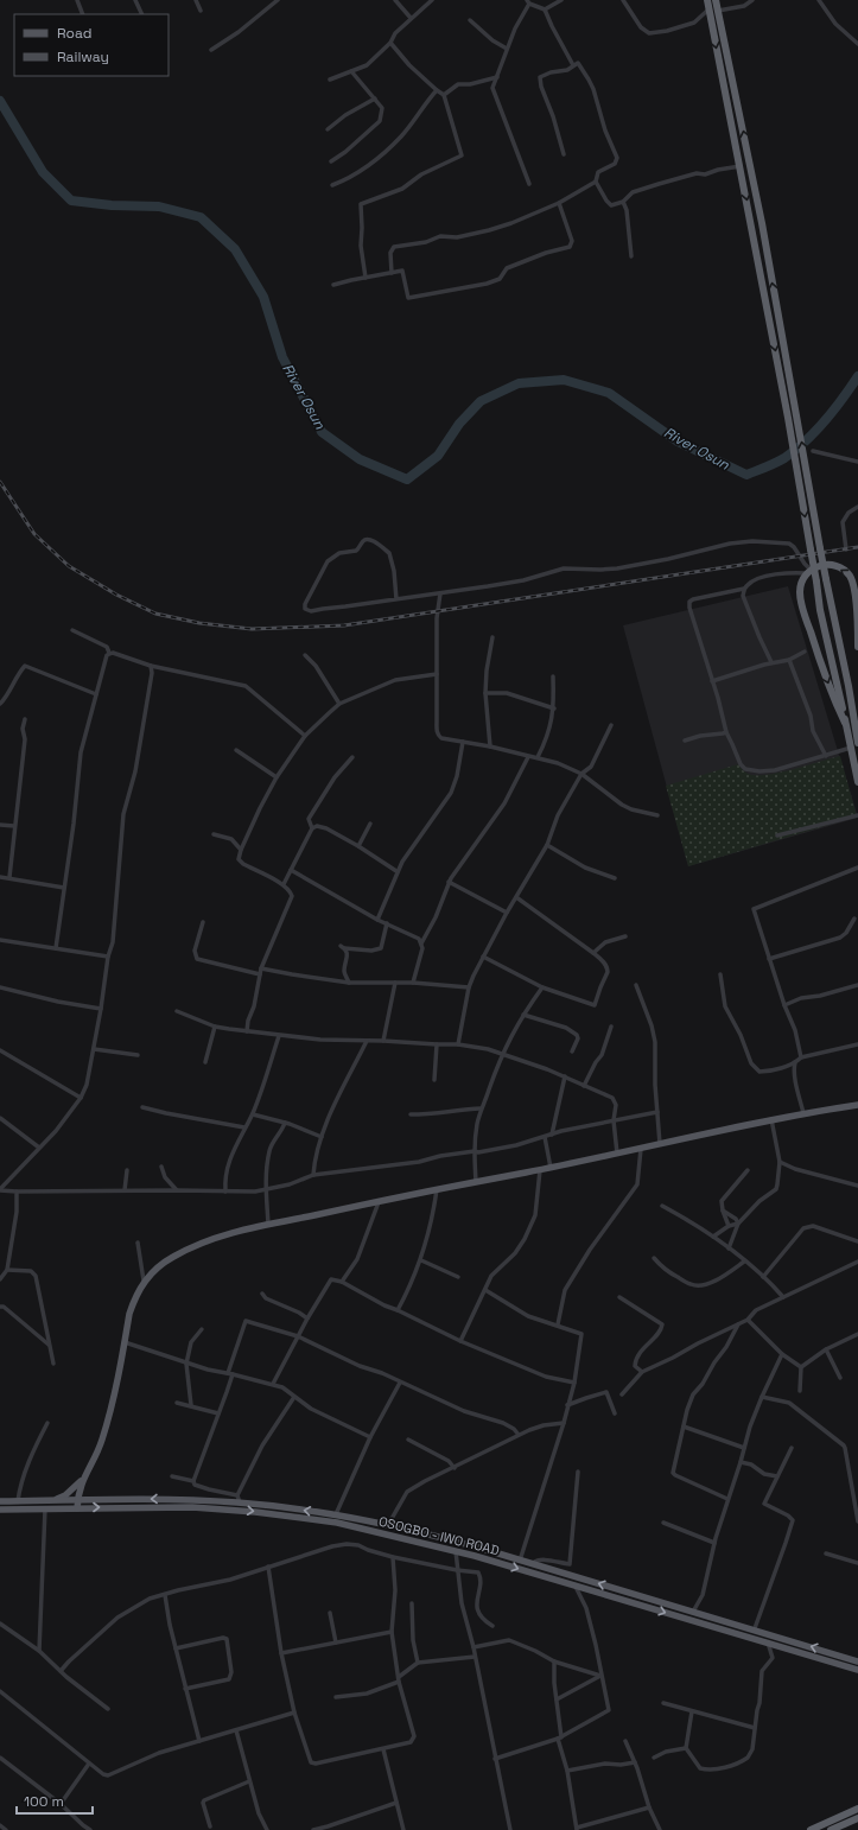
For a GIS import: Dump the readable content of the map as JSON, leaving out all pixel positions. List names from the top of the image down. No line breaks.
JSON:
{"streets":{"main road":["OSOGBO - IWO ROAD"]},"water":["River Osun"],"legend":["Road","Railway"],"scale_bar":"100 m"}
